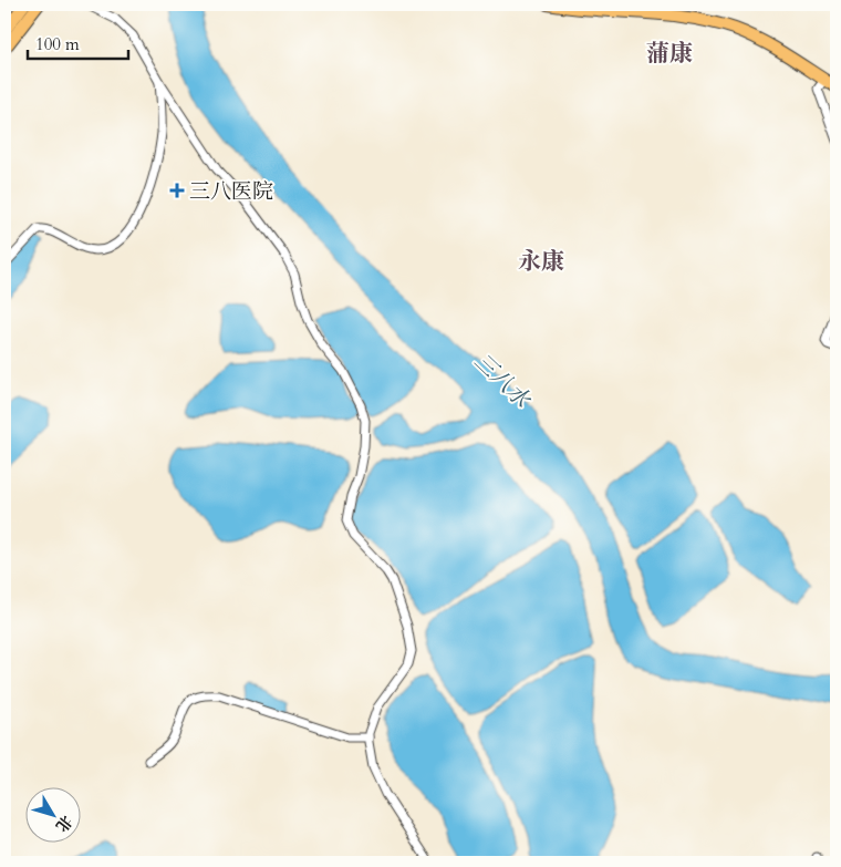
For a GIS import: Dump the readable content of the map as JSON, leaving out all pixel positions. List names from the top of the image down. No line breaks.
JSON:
{"districts":["蒲康","永康"],"water":["三八水"],"places":{"health":["三八医院"]},"scale_bar":"100 m","north":"bottom right"}
